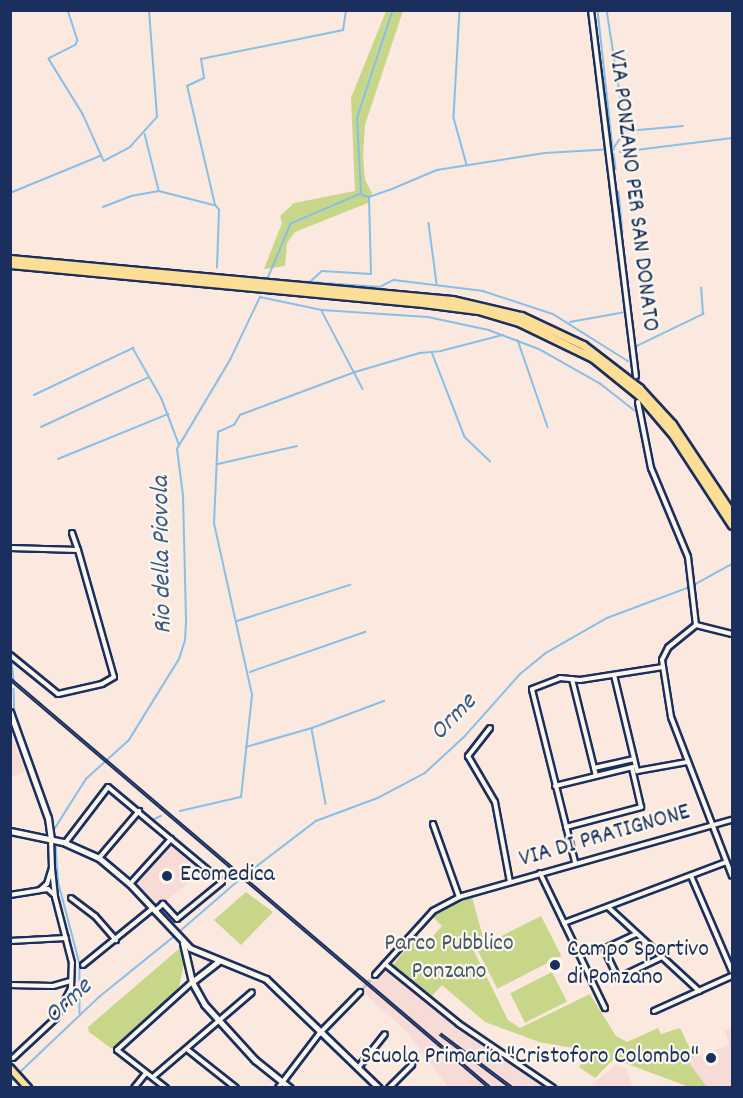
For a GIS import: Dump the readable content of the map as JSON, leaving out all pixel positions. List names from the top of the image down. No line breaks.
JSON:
{"streets":{"street":["VIA PONZANO PER SAN DONATO","VIA DI PRATIGNONE"]},"water":["Rio della Piovola","Orme"],"parks":["Parco Pubblico Ponzano"],"places":["Ecomedica","Campo Sportivo di Ponzano","Scuola Primaria \"Cristoforo Colombo\""]}
